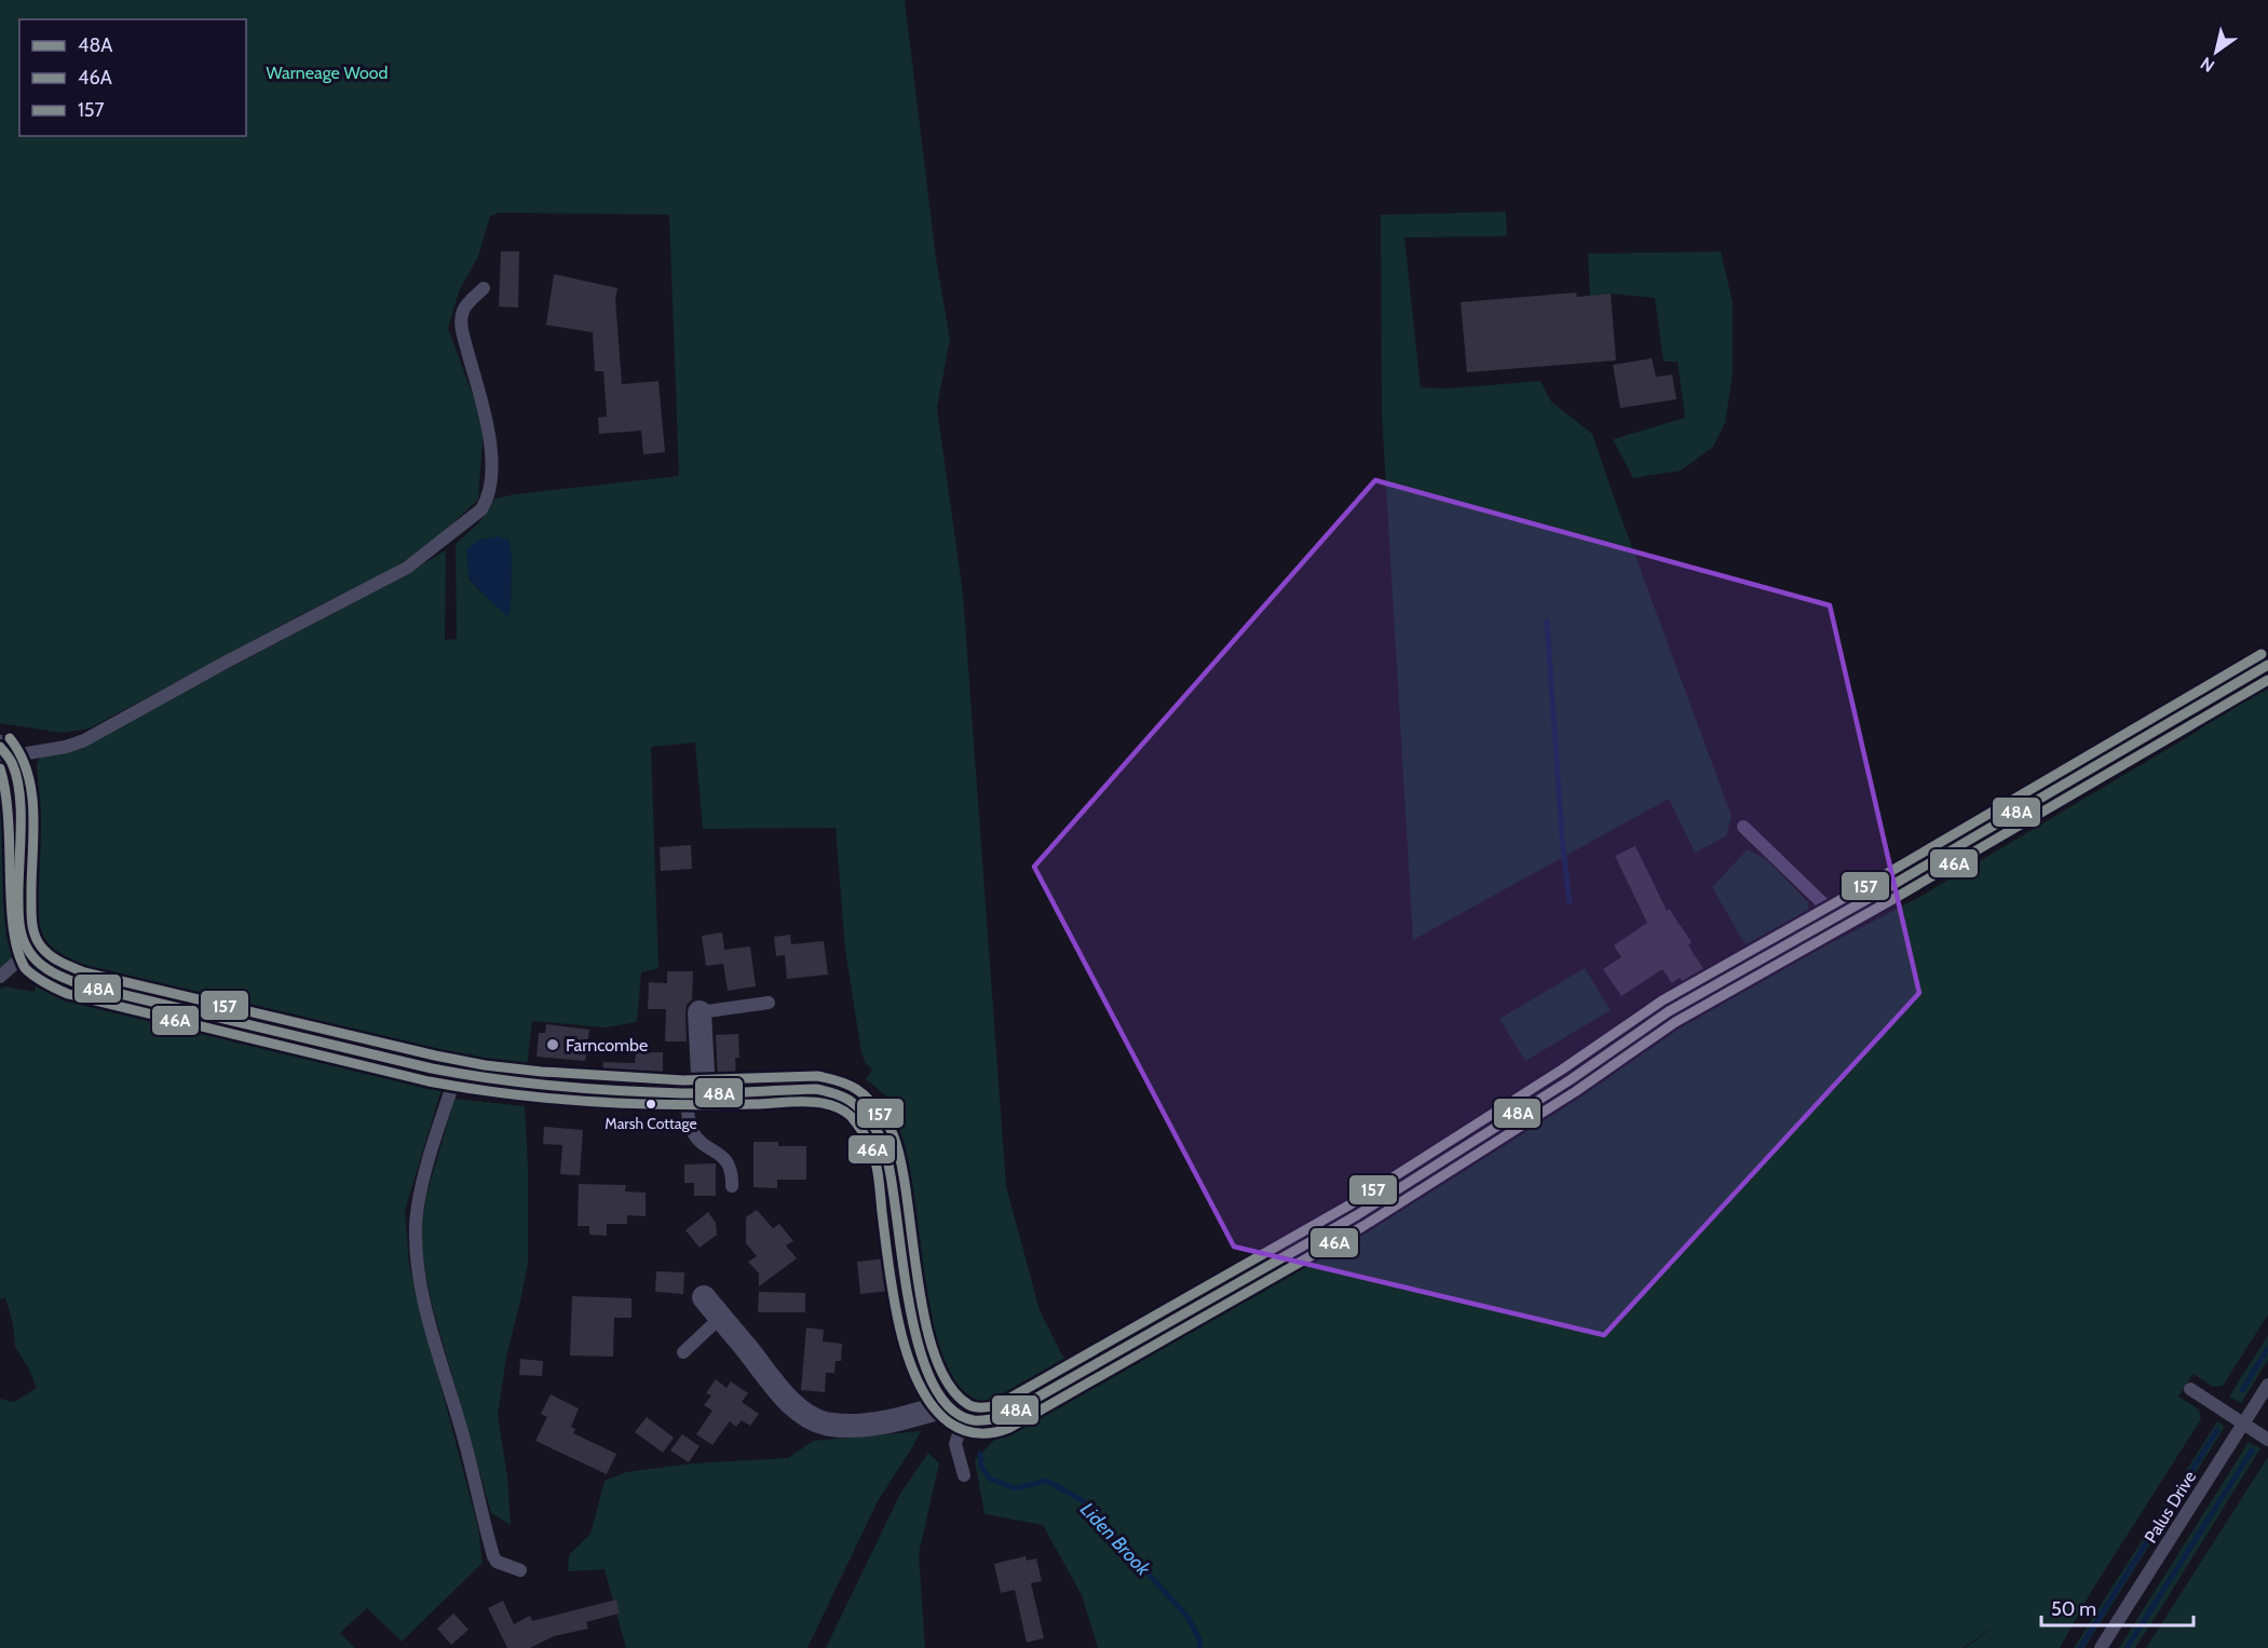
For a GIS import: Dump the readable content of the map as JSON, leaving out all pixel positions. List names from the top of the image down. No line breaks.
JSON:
{"streets":{"lane":["Palus Drive"]},"water":["Liden Brook"],"parks":["Warneage Wood"],"places":["Farncombe","Marsh Cottage"],"lines":["transit line 157","transit line 48A","transit line 46A"],"legend":["48A","46A","157"],"scale_bar":"50 m","north":"bottom left"}
